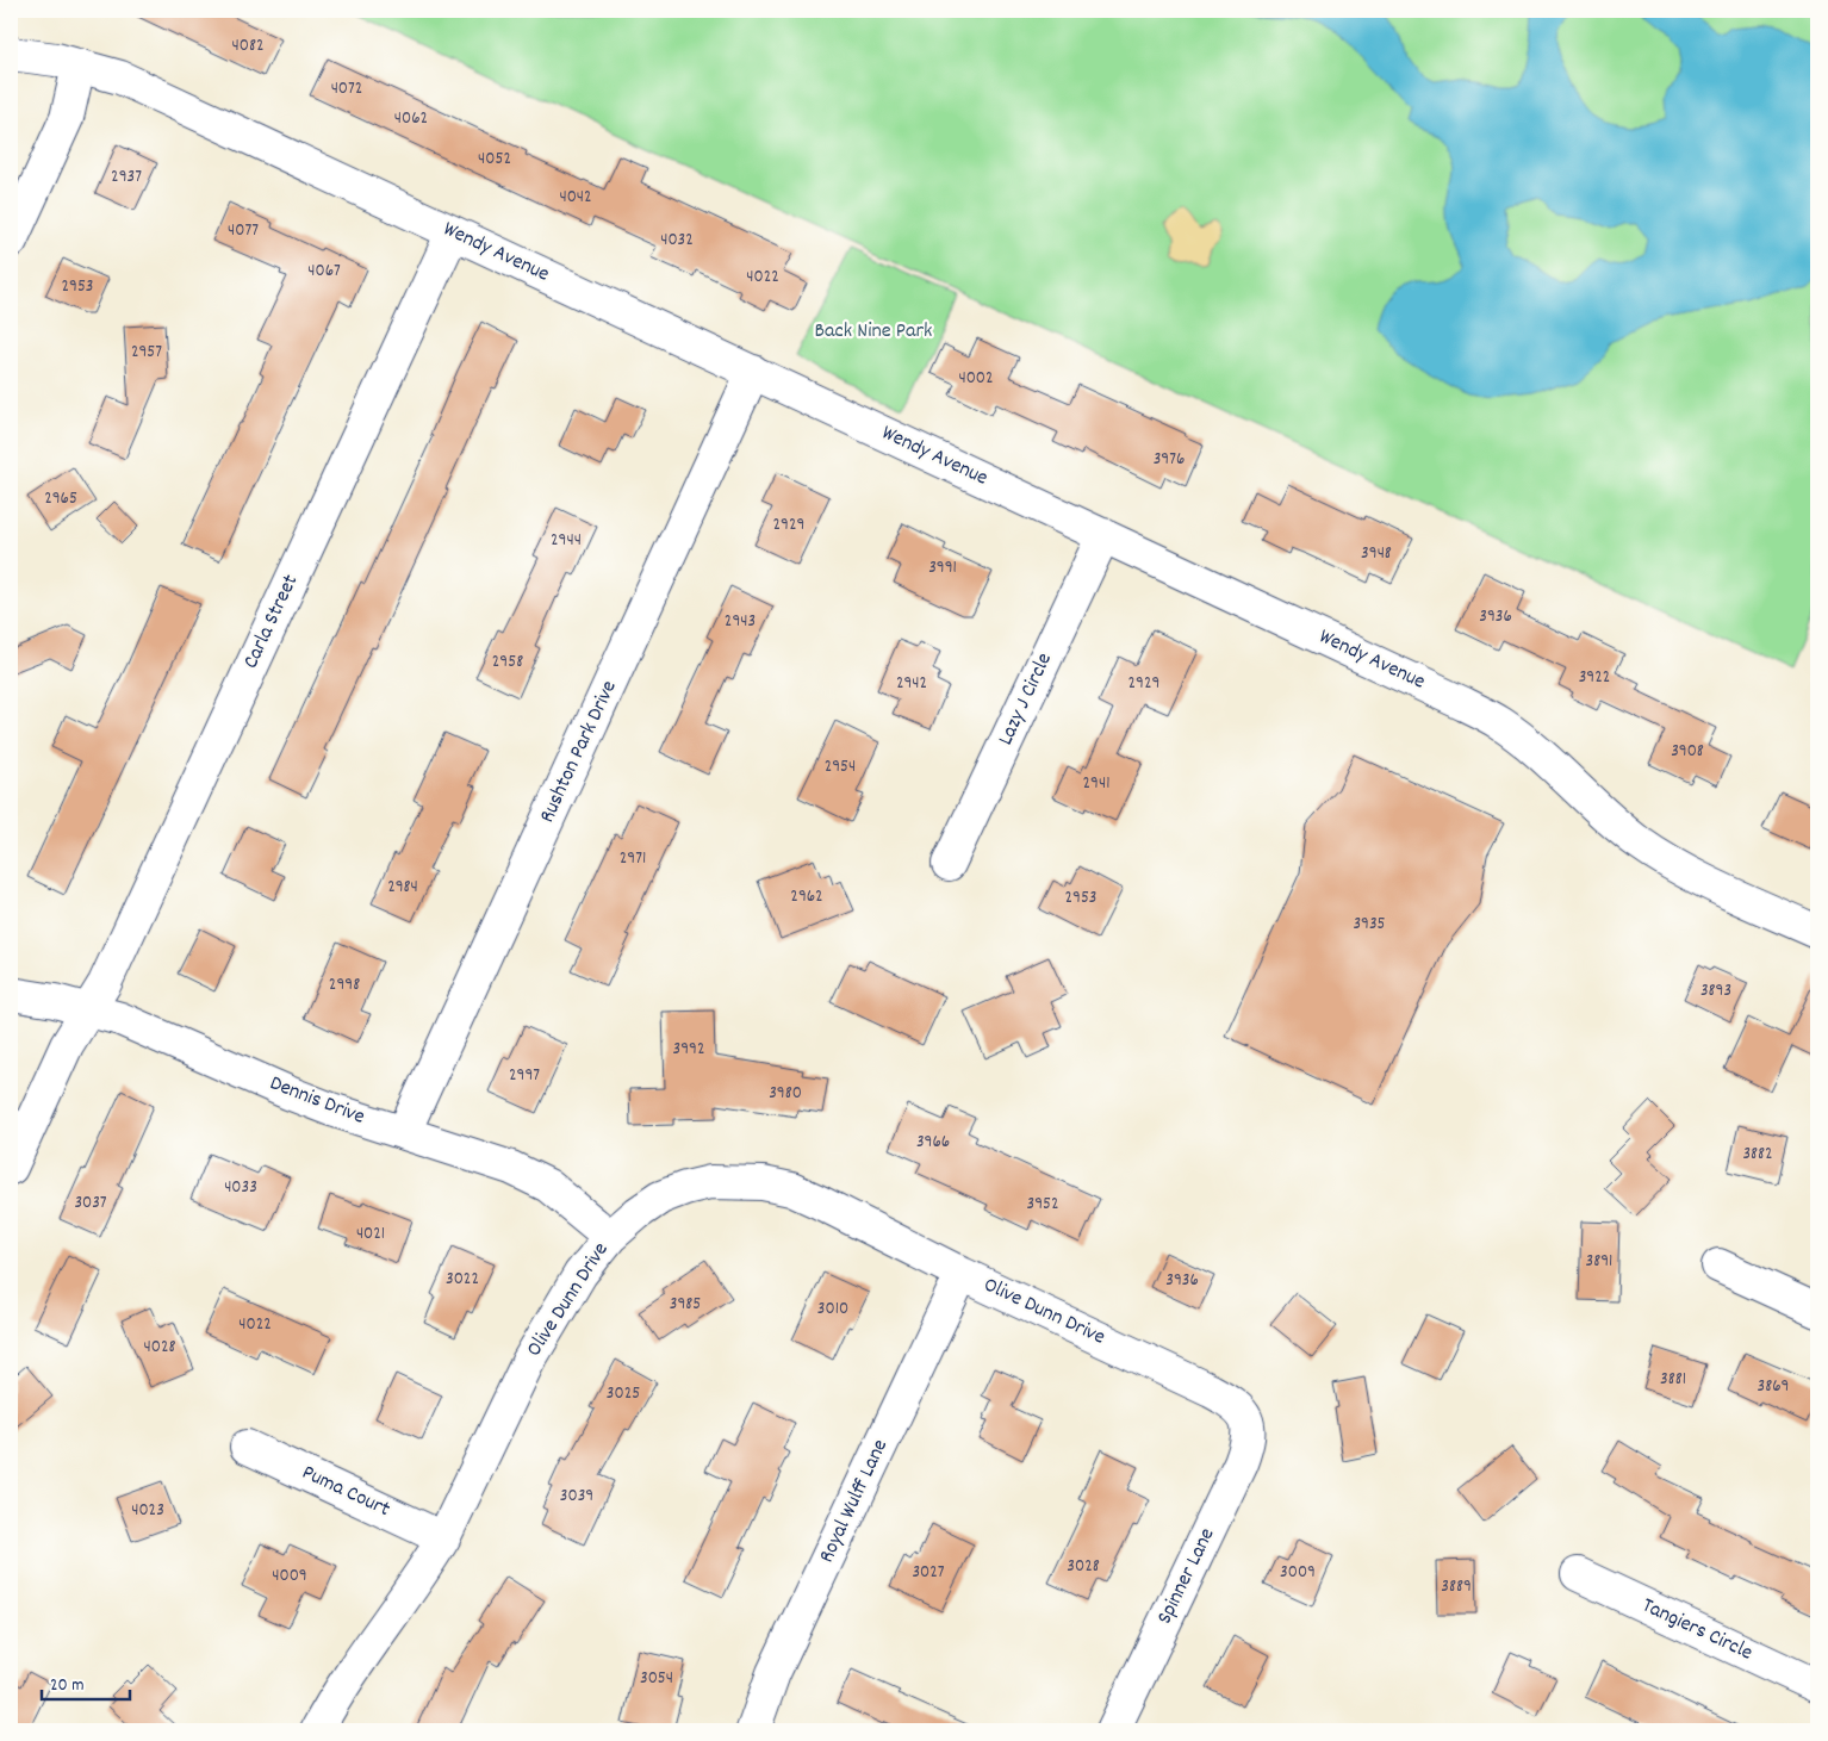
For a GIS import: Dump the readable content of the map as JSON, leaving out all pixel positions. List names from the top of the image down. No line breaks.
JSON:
{"streets":{"street":["Wendy Avenue","Carla Street","Lazy J Circle","Rushton Park Drive","Dennis Drive","Olive Dunn Drive","Puma Court","Royal Wulff Lane","Spinner Lane","Tangiers Circle"]},"crossings":[["Wendy Avenue","Carla Street"],["Wendy Avenue","Lazy J Circle"],["Wendy Avenue","Rushton Park Drive"],["Carla Street","Dennis Drive"],["Rushton Park Drive","Dennis Drive"],["Dennis Drive","Olive Dunn Drive"],["Olive Dunn Drive","Puma Court"],["Olive Dunn Drive","Royal Wulff Lane"],["Olive Dunn Drive","Spinner Lane"]],"parks":["Back Nine Park"],"house_numbers":["4082","4072","4062","4052","2937","4042","4077","4032","4067","4022","2953","2957","4002","3976","2965","2929","2944","3948","3991","3936","2943","2958","3922","2942","2929","3908","2954","2941","2971","2984","2962","2953","3935","2998","3893","3992","2997","3980","3966","3882","4033","3037","3952","4021","3891","3022","3936","3985","3010","4022","4028","3881","3869","3025","3039","4023","3028","3027","3009","4009","3889","3054"],"scale_bar":"20 m"}
